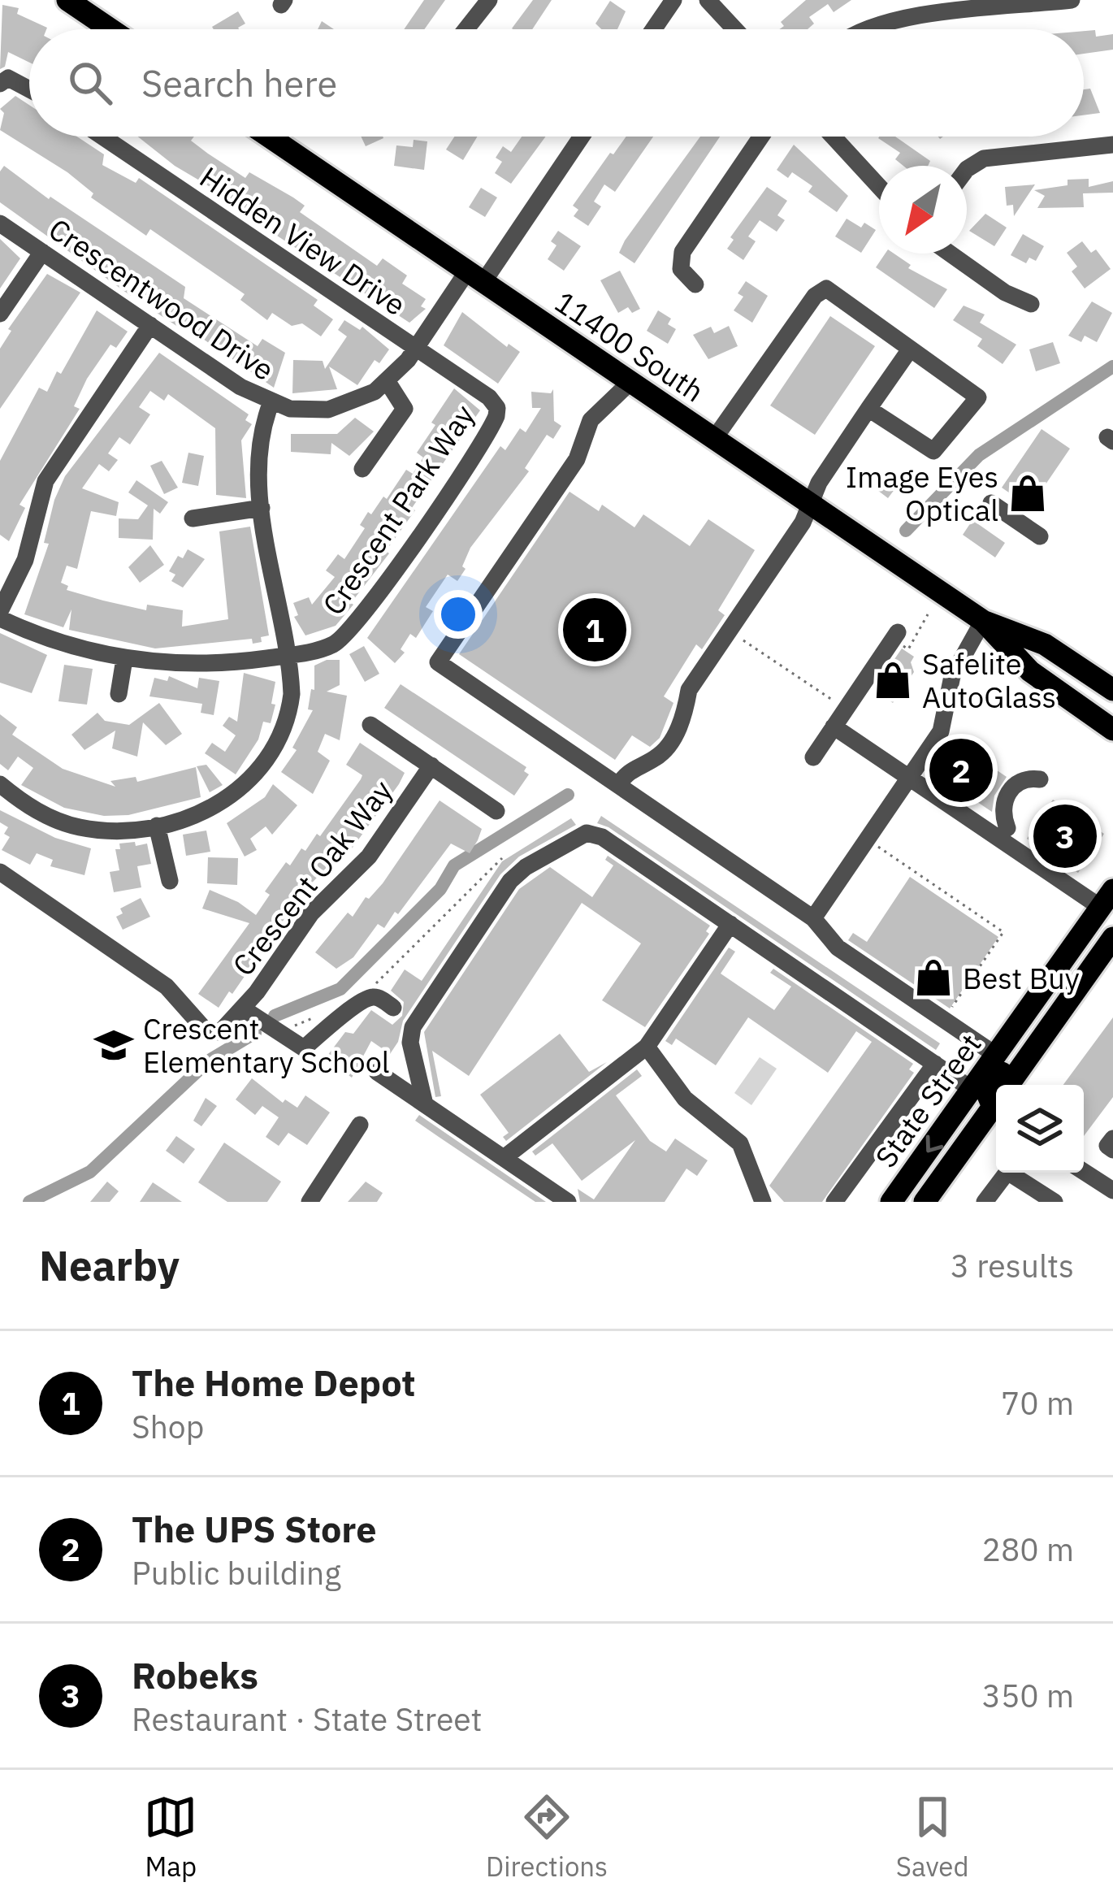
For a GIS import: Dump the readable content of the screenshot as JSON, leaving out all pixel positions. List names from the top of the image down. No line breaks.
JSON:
{"streets":{"main road":["11400 South","State Street"],"street":["Hidden View Drive","Crescentwood Drive","Crescent Park Way","Crescent Oak Way"]},"crossings":[["Hidden View Drive","Crescentwood Drive"],["Hidden View Drive","Crescent Park Way"],["Crescentwood Drive","11400 South"]],"places":{"shop":["Image Eyes Optical","Safelite AutoGlass","Best Buy"],"school or university":["Crescent Elementary School"]},"north":"bottom left","page":{"search":"Search here","pins":["1","2","3"],"heading":["Nearby","3 results"],"list":[{"mark":"1","name":"The Home Depot","note":"Shop","value":"70 m"},{"mark":"2","name":"The UPS Store","note":"Public building","value":"280 m"},{"mark":"3","name":"Robeks","note":"Restaurant · State Street","value":"350 m"}],"nav":["Map","Directions","Saved"]}}
